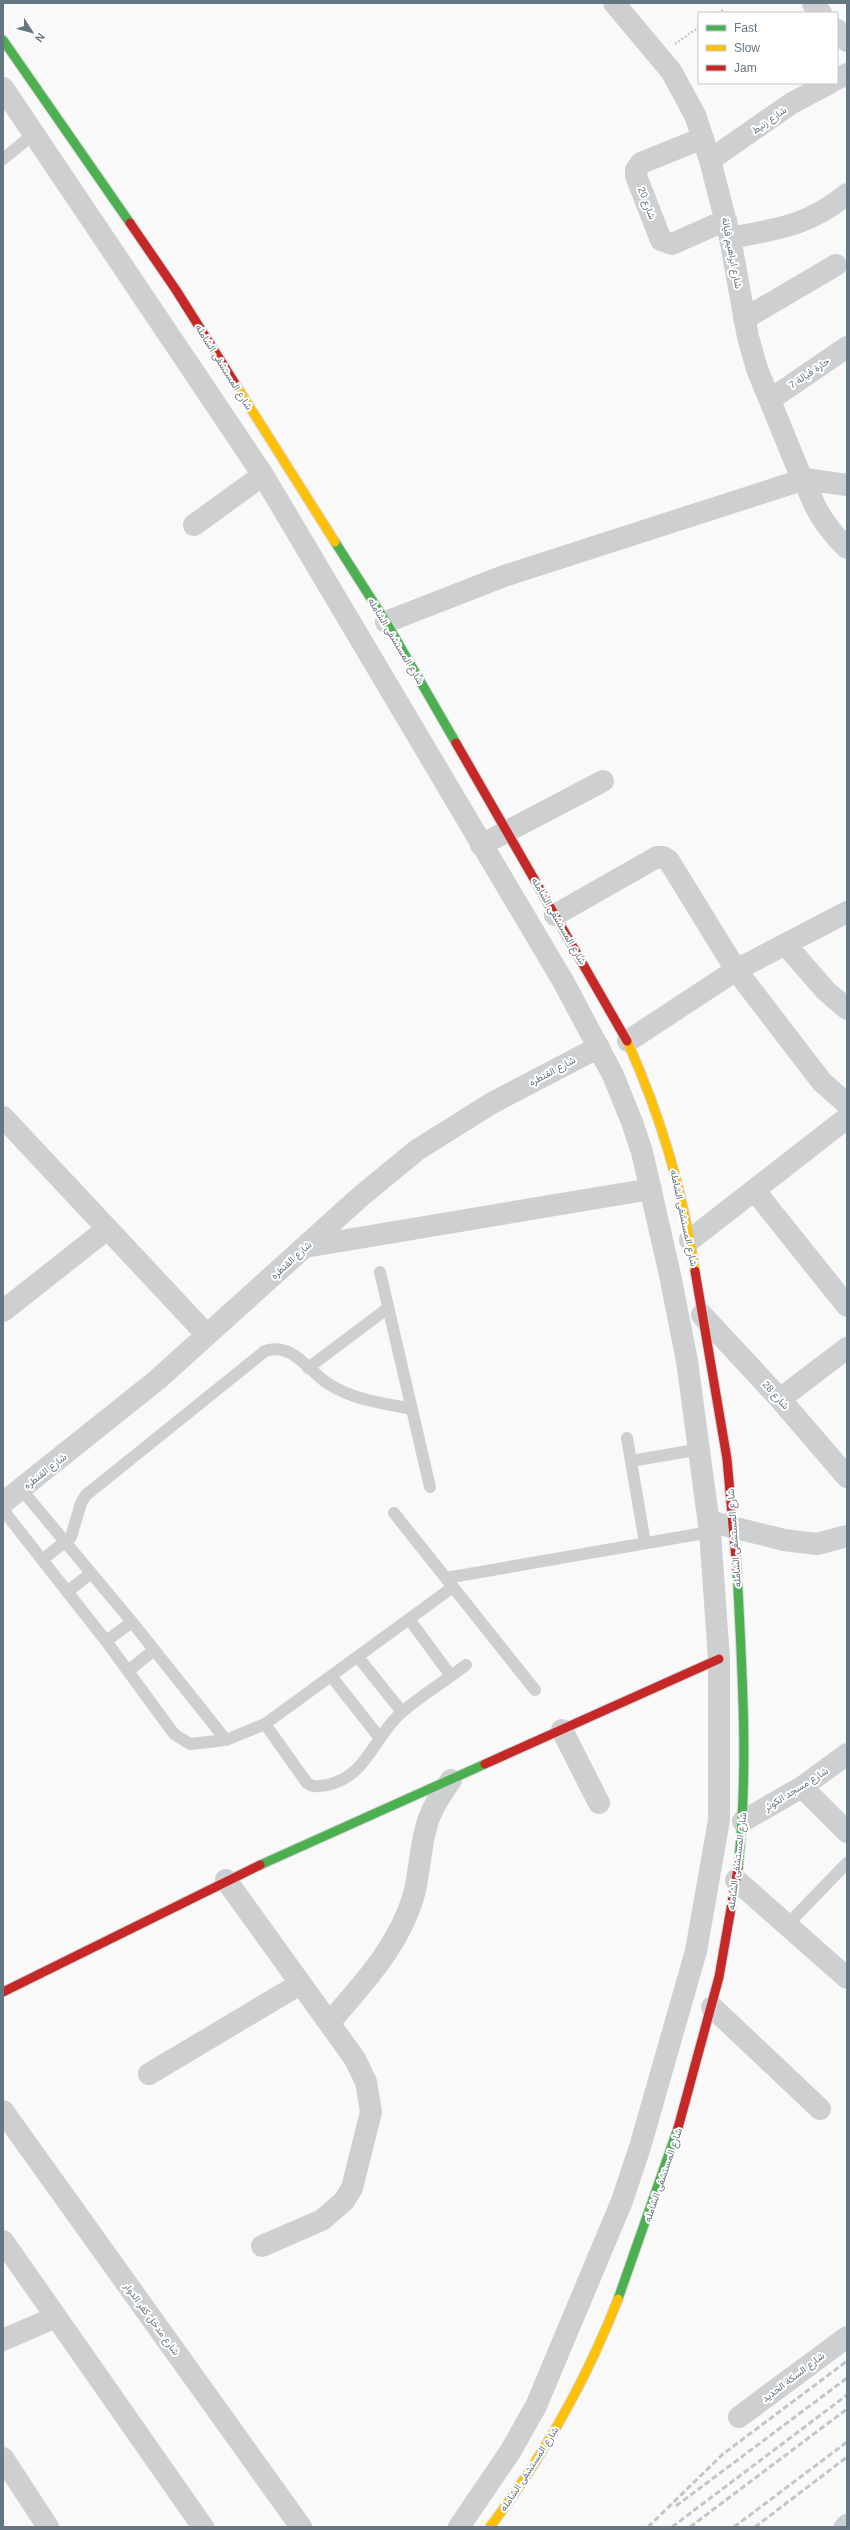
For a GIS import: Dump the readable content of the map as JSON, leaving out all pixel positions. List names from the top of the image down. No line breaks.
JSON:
{"streets":{"street":["شارع زنيط","شارع 20","شارع ابراهيم فيالة","شارع المستشفى الشامله","حارة فيالة 7","شارع القنطره","شارع 28","شارع مسجد الكوثر","شارع مدخل كفر الدوار","شارع السكة الحديد"]},"crossings":[["شارع زنيط","شارع ابراهيم فيالة"],["شارع 20","شارع ابراهيم فيالة"],["شارع ابراهيم فيالة","حارة فيالة 7"],["شارع المستشفى الشامله","شارع 28"],["شارع المستشفى الشامله","شارع مسجد الكوثر"]],"legend":["Fast","Slow","Jam"],"north":"bottom right"}
